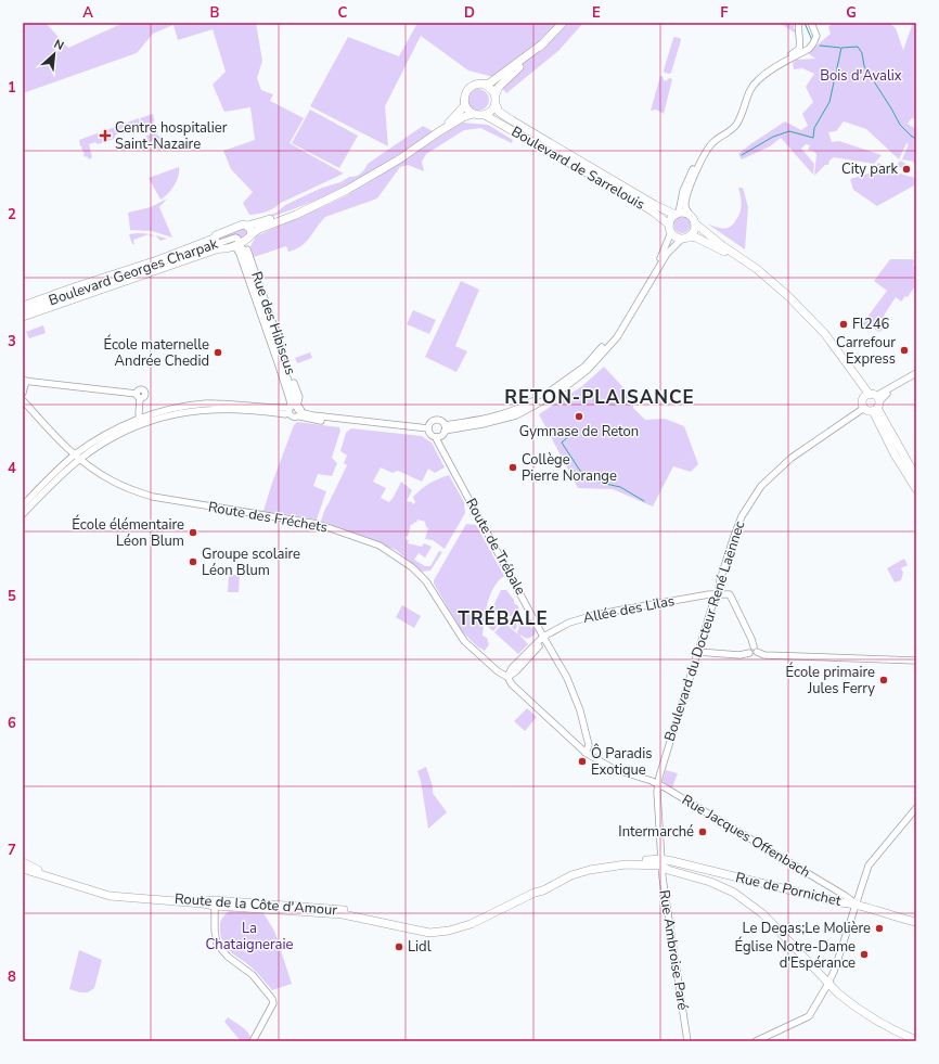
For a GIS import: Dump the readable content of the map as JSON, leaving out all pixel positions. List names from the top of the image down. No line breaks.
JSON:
{"streets":{"main road":["Boulevard de Sarrelouis","Boulevard Georges Charpak","Rue de Pornichet","Route de la Côte d'Amour"],"street":["Rue des Hibiscus","Route des Fréchets","Route de Trébale","Allée des Lilas","Boulevard du Docteur René Laënnec","Rue Jacques Offenbach","Rue Ambroise Paré"]},"crossings":[["Route des Fréchets","Route de Trébale"],["Route des Fréchets","Allée des Lilas"],["Route des Fréchets","Boulevard du Docteur René Laënnec"],["Route des Fréchets","Rue Jacques Offenbach"],["Route de Trébale","Allée des Lilas"],["Allée des Lilas","Boulevard du Docteur René Laënnec"],["Boulevard du Docteur René Laënnec","Rue Jacques Offenbach"],["Boulevard du Docteur René Laënnec","Rue de Pornichet"],["Boulevard du Docteur René Laënnec","Route de la Côte d'Amour"],["Boulevard du Docteur René Laënnec","Rue Ambroise Paré"],["Rue Jacques Offenbach","Rue de Pornichet"],["Rue de Pornichet","Route de la Côte d'Amour"],["Rue de Pornichet","Rue Ambroise Paré"],["Route de la Côte d'Amour","Rue Ambroise Paré"]],"districts":["RETON-PLAISANCE","TRÉBALE"],"parks":["Bois d'Avalix","La Chataigneraie"],"places":{"health":["Centre hospitalier Saint-Nazaire"],"other":["City park","Fl246","Carrefour Express","École maternelle Andrée Chedid","Gymnase de Reton","Collège Pierre Norange","École élémentaire Léon Blum","Groupe scolaire Léon Blum","École primaire Jules Ferry","Ô Paradis Exotique","Intermarché","Le Degas;Le Molière","Lidl","Église Notre-Dame d'Espérance"]},"north":"top right","grid":{"columns":["A","B","C","D","E","F","G"],"rows":["1","2","3","4","5","6","7","8"]}}
